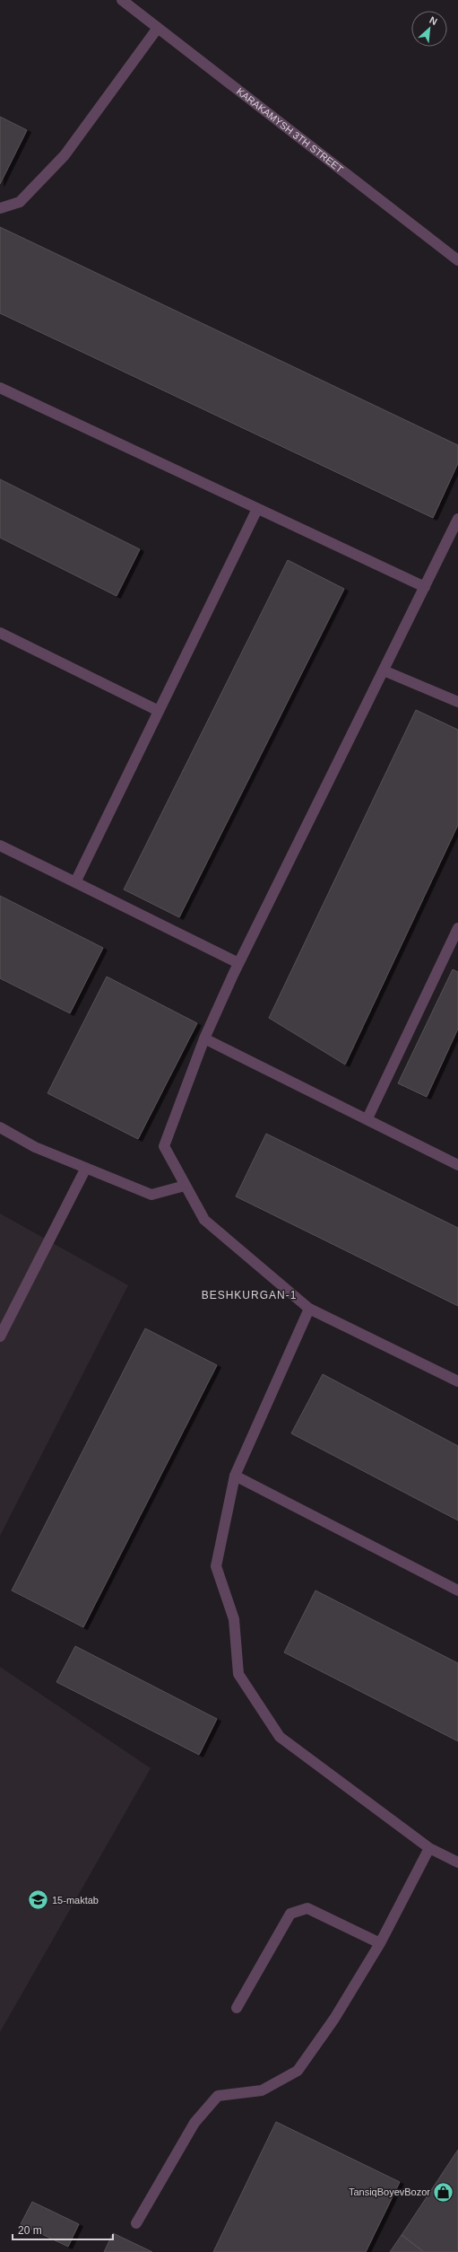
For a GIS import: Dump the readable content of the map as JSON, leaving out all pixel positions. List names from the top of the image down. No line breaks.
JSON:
{"streets":{"street":["KARAKAMYSH 3TH STREET"]},"districts":["BESHKURGAN-1"],"places":{"school or university":["15-maktab"],"shop":["TansiqBoyevBozor"]},"scale_bar":"20 m","north":"top right"}
